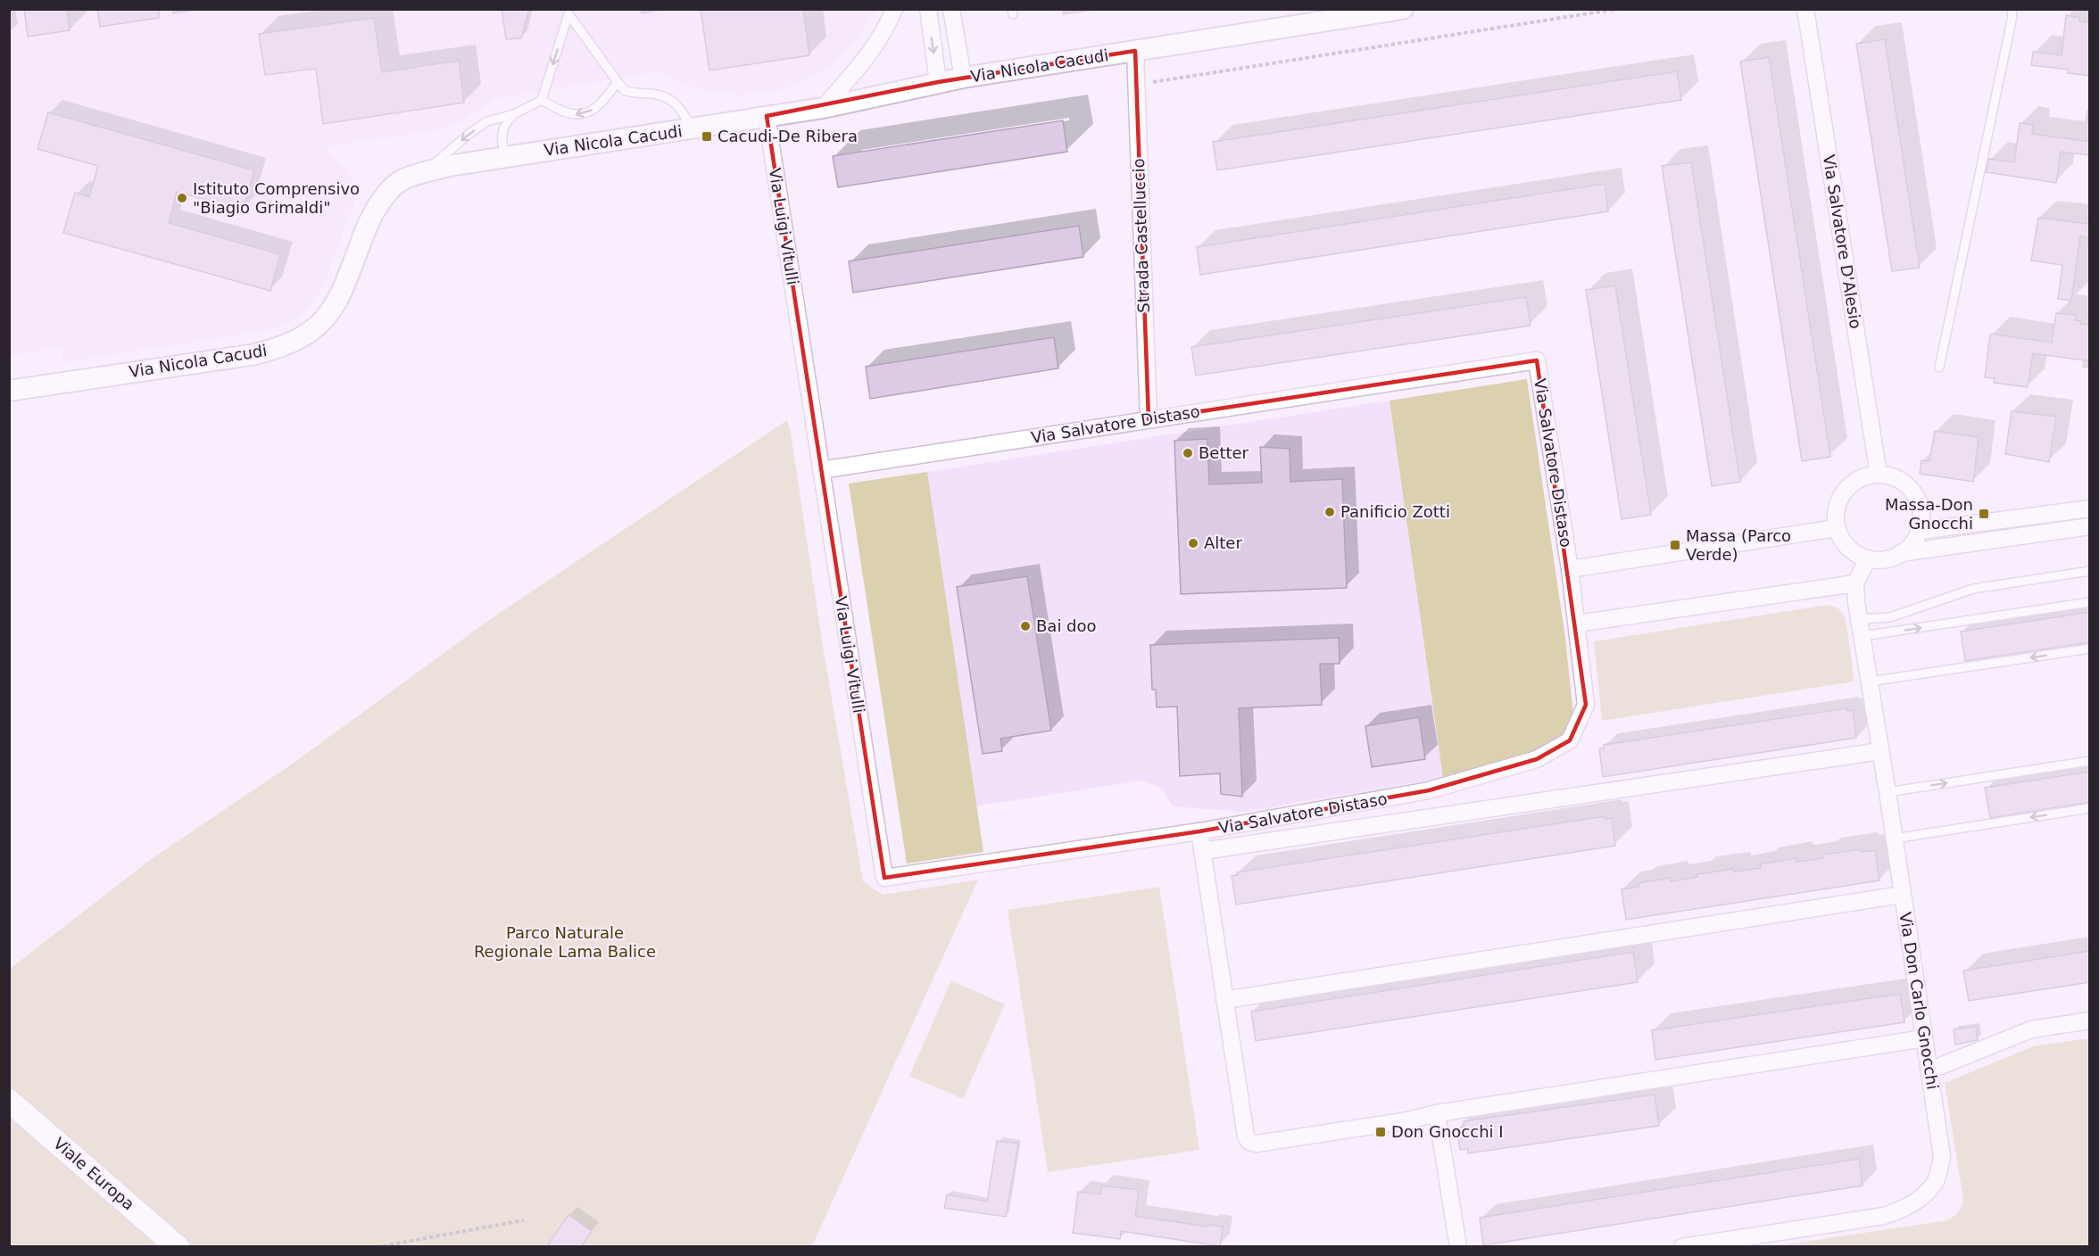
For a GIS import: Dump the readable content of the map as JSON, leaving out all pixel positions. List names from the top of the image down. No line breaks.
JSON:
{"streets":{"main road":["Viale Europa"],"street":["Via Nicola Cacudi","Via Luigi Vitulli","Strada Castelluccio","Via Salvatore D'Alesio","Via Salvatore Distaso","Via Don Carlo Gnocchi"]},"crossings":[["Via Nicola Cacudi","Via Luigi Vitulli"],["Via Nicola Cacudi","Strada Castelluccio"],["Via Luigi Vitulli","Via Salvatore Distaso"],["Strada Castelluccio","Via Salvatore Distaso"]],"parks":["Parco Naturale Regionale Lama Balice"],"places":{"transit":["Cacudi-De Ribera","Massa-Don Gnocchi","Massa (Parco Verde)","Don Gnocchi I"],"other":["Istituto Comprensivo \"Biagio Grimaldi\"","Better","Panificio Zotti","Alter","Bai doo"]}}
